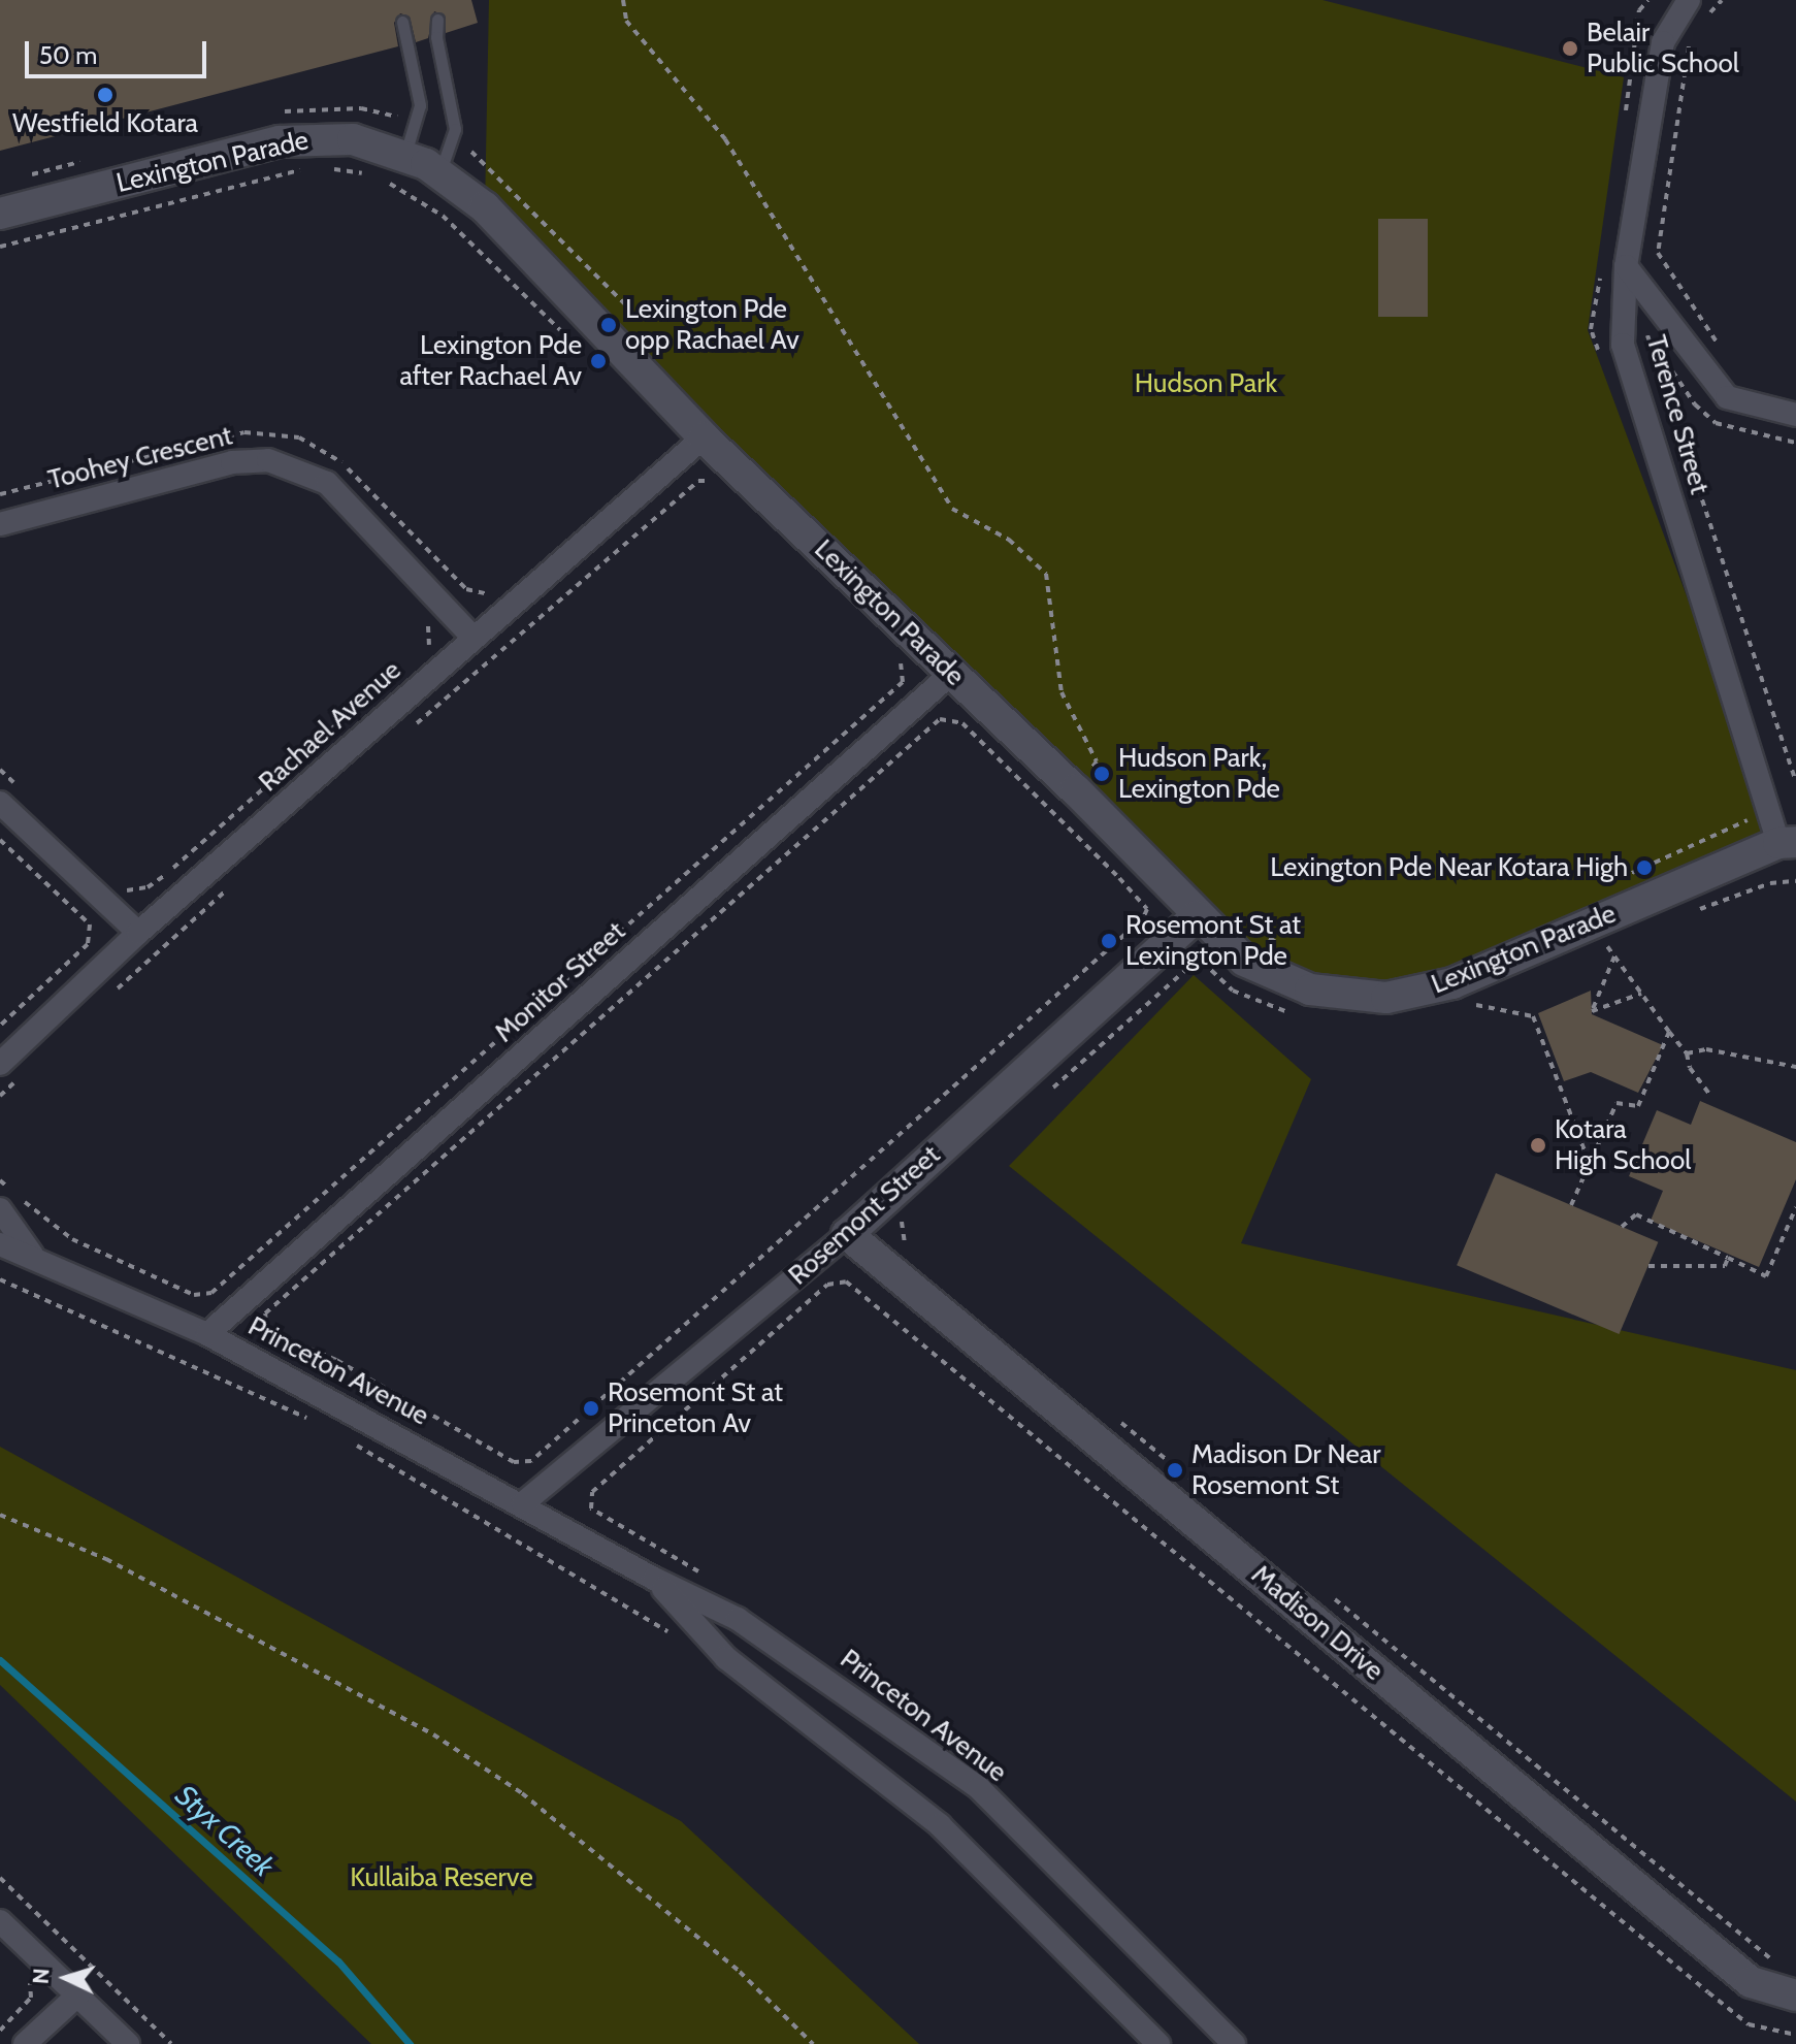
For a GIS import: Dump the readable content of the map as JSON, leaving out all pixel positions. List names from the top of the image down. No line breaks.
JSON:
{"streets":{"main road":["Lexington Parade","Rosemont Street","Madison Drive"],"street":["Terence Street","Toohey Crescent","Rachael Avenue","Monitor Street","Princeton Avenue"]},"crossings":[["Lexington Parade","Terence Street"],["Lexington Parade","Rachael Avenue"],["Lexington Parade","Monitor Street"],["Lexington Parade","Rosemont Street"],["Toohey Crescent","Rachael Avenue"],["Monitor Street","Princeton Avenue"],["Rosemont Street","Princeton Avenue"],["Rosemont Street","Madison Drive"]],"water":["Styx Creek"],"parks":["Hudson Park","Kullaiba Reserve"],"places":["Belair Public School","Westfield Kotara","Lexington Pde opp Rachael Av","Lexington Pde after Rachael Av","Hudson Park, Lexington Pde","Lexington Pde Near Kotara High","Rosemont St at Lexington Pde","Kotara High School","Rosemont St at Princeton Av","Madison Dr Near Rosemont St"],"scale_bar":"50 m","north":"left"}
